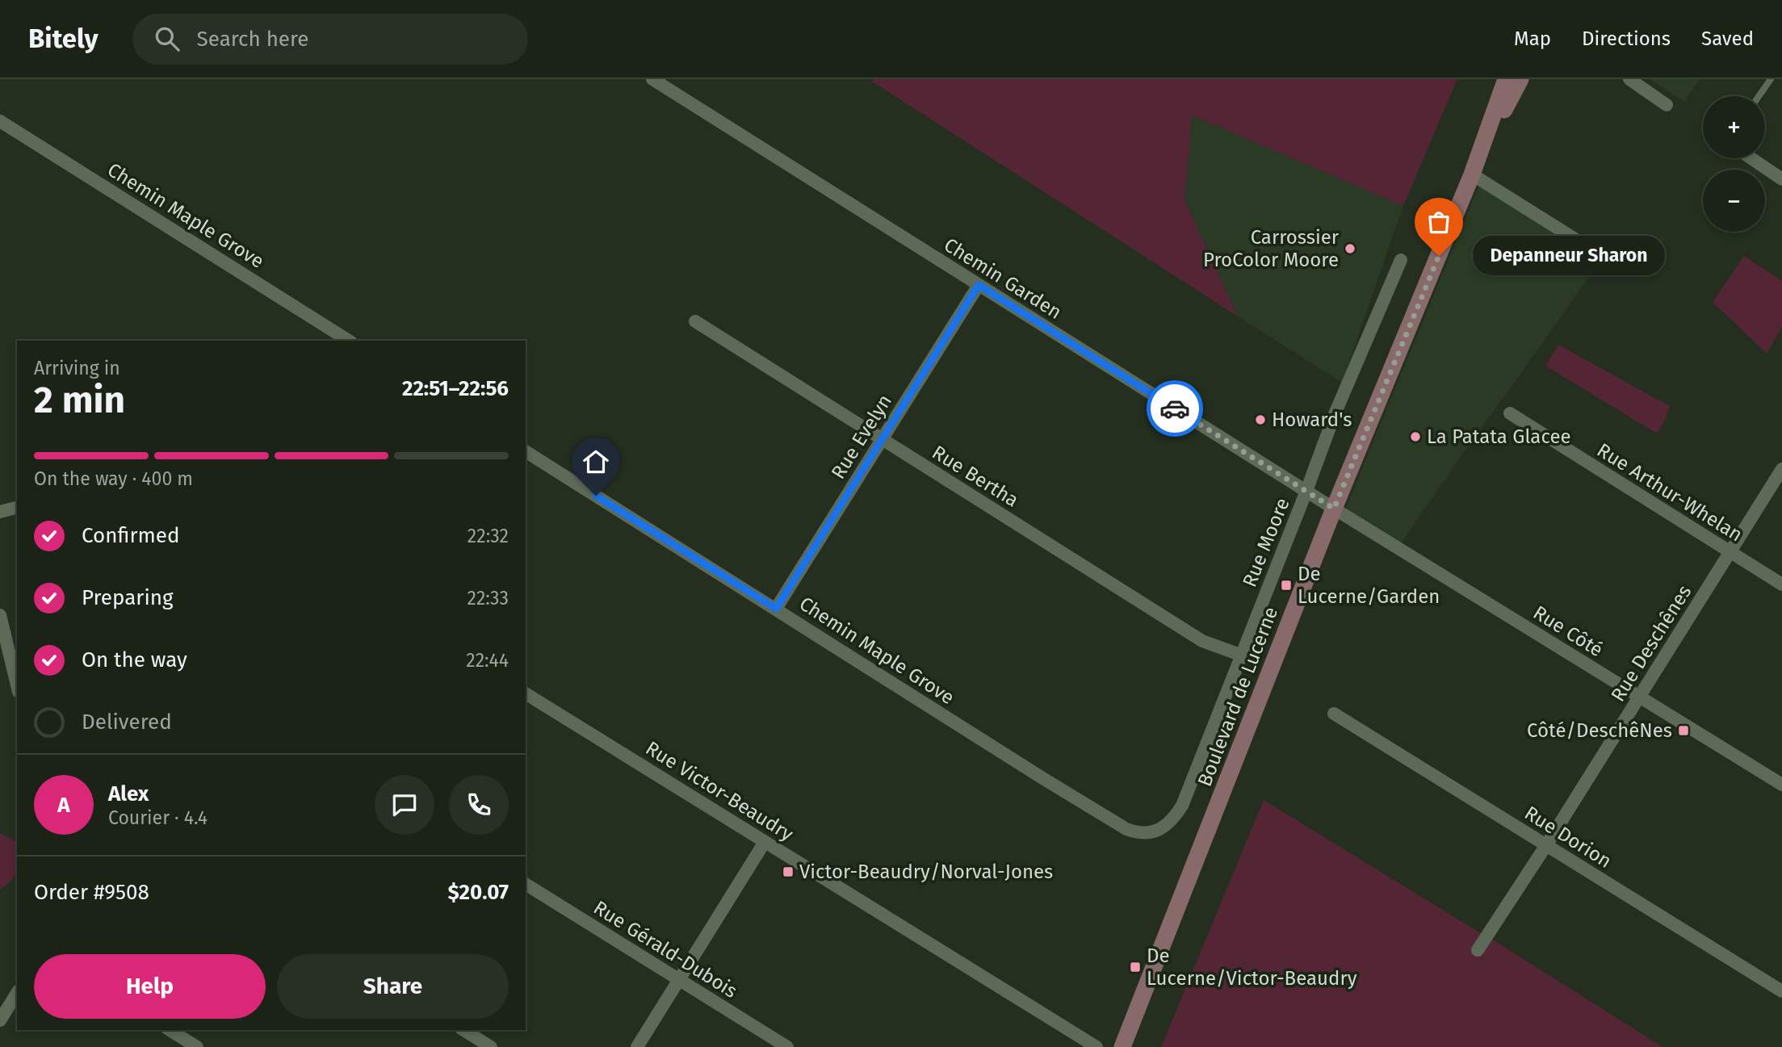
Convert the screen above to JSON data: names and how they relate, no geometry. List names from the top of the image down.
{
  "streets": {
    "main road": ["Boulevard de Lucerne"],
    "street": [
      "Chemin Maple Grove",
      "Chemin Garden",
      "Rue Evelyn",
      "Rue Bertha",
      "Rue Arthur-Whelan",
      "Rue Moore",
      "Rue Côté",
      "Rue Deschênes",
      "Rue Victor-Beaudry",
      "Rue Dorion",
      "Rue Gérald-Dubois"
    ]
  },
  "crossings": [
    ["Chemin Maple Grove", "Rue Evelyn"],
    ["Chemin Maple Grove", "Rue Moore"],
    ["Chemin Garden", "Rue Evelyn"],
    ["Chemin Garden", "Rue Moore"],
    ["Chemin Garden", "Rue Côté"],
    ["Chemin Garden", "Boulevard de Lucerne"],
    ["Rue Evelyn", "Rue Bertha"],
    ["Rue Bertha", "Rue Moore"],
    ["Rue Arthur-Whelan", "Rue Deschênes"],
    ["Rue Côté", "Rue Deschênes"],
    ["Rue Côté", "Boulevard de Lucerne"],
    ["Rue Deschênes", "Rue Dorion"]
  ],
  "places": {
    "other": [
      "Carrossier ProColor Moore",
      "Depanneur Sharon",
      "Howard's",
      "La Patata Glacee"
    ],
    "transit": [
      "De Lucerne/Garden",
      "Côté/DeschêNes",
      "Victor-Beaudry/Norval-Jones",
      "De Lucerne/Victor-Beaudry"
    ]
  },
  "page": {
    "header": "Bitely",
    "search": "Search here",
    "nav": ["Map", "Directions", "Saved"],
    "map_buttons": ["+", "−"],
    "bubble": "Depanneur Sharon",
    "heading": ["2 min", "Arriving in", "22:51–22:56"],
    "panel": [
      "Alex",
      "Courier · 4.4",
      "Order #9508",
      "$20.07"
    ],
    "bar": "On the way · 400 m",
    "list": [
      ["Confirmed", "22:32"],
      ["Preparing", "22:33"],
      ["On the way", "22:44"],
      "Delivered"
    ],
    "round": "A",
    "buttons": ["Help", "Share"]
  }
}
